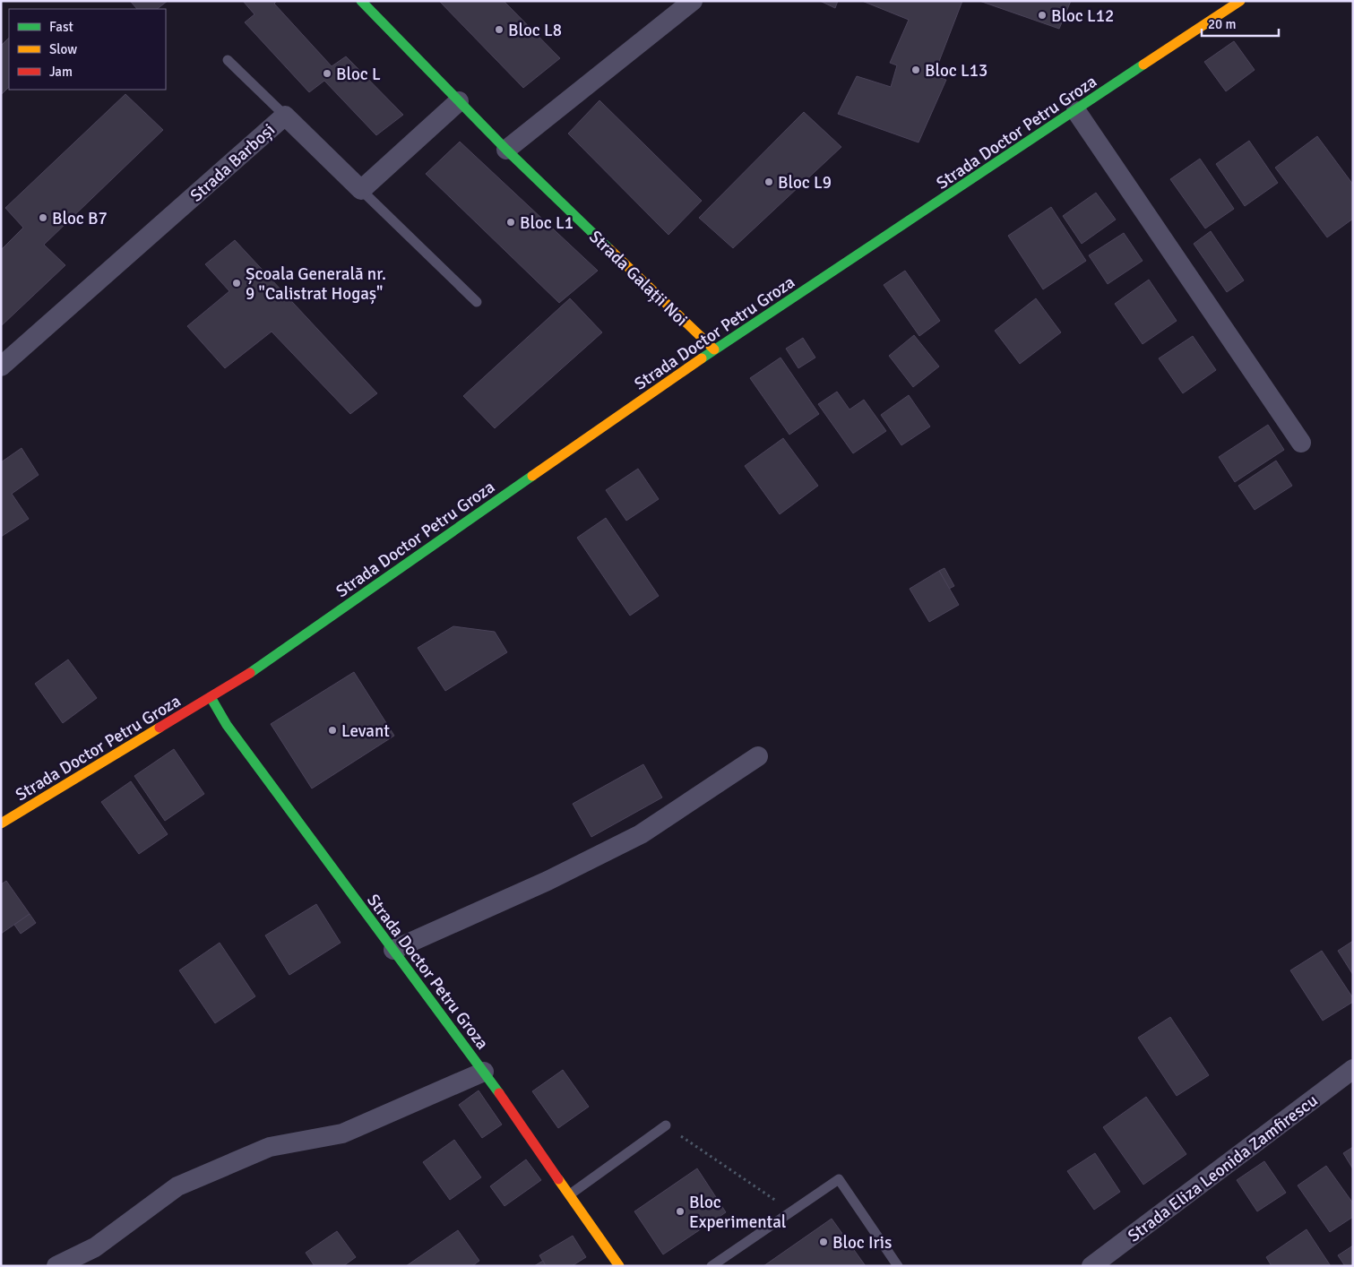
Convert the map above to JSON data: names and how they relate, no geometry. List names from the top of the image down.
{
  "streets": {
    "street": [
      "Strada Doctor Petru Groza",
      "Strada Barboși",
      "Strada Galații Noi",
      "Strada Eliza Leonida Zamfirescu"
    ]
  },
  "crossings": [
    ["Strada Doctor Petru Groza", "Strada Galații Noi"]
  ],
  "places": [
    "Bloc L12",
    "Bloc L8",
    "Bloc L13",
    "Bloc L",
    "Bloc L9",
    "Bloc B7",
    "Bloc L1",
    "Școala Generală nr. 9 \"Calistrat Hogaș\"",
    "Levant",
    "Bloc Experimental",
    "Bloc Iris"
  ],
  "legend": ["Fast", "Slow", "Jam"],
  "scale_bar": "20 m"
}
